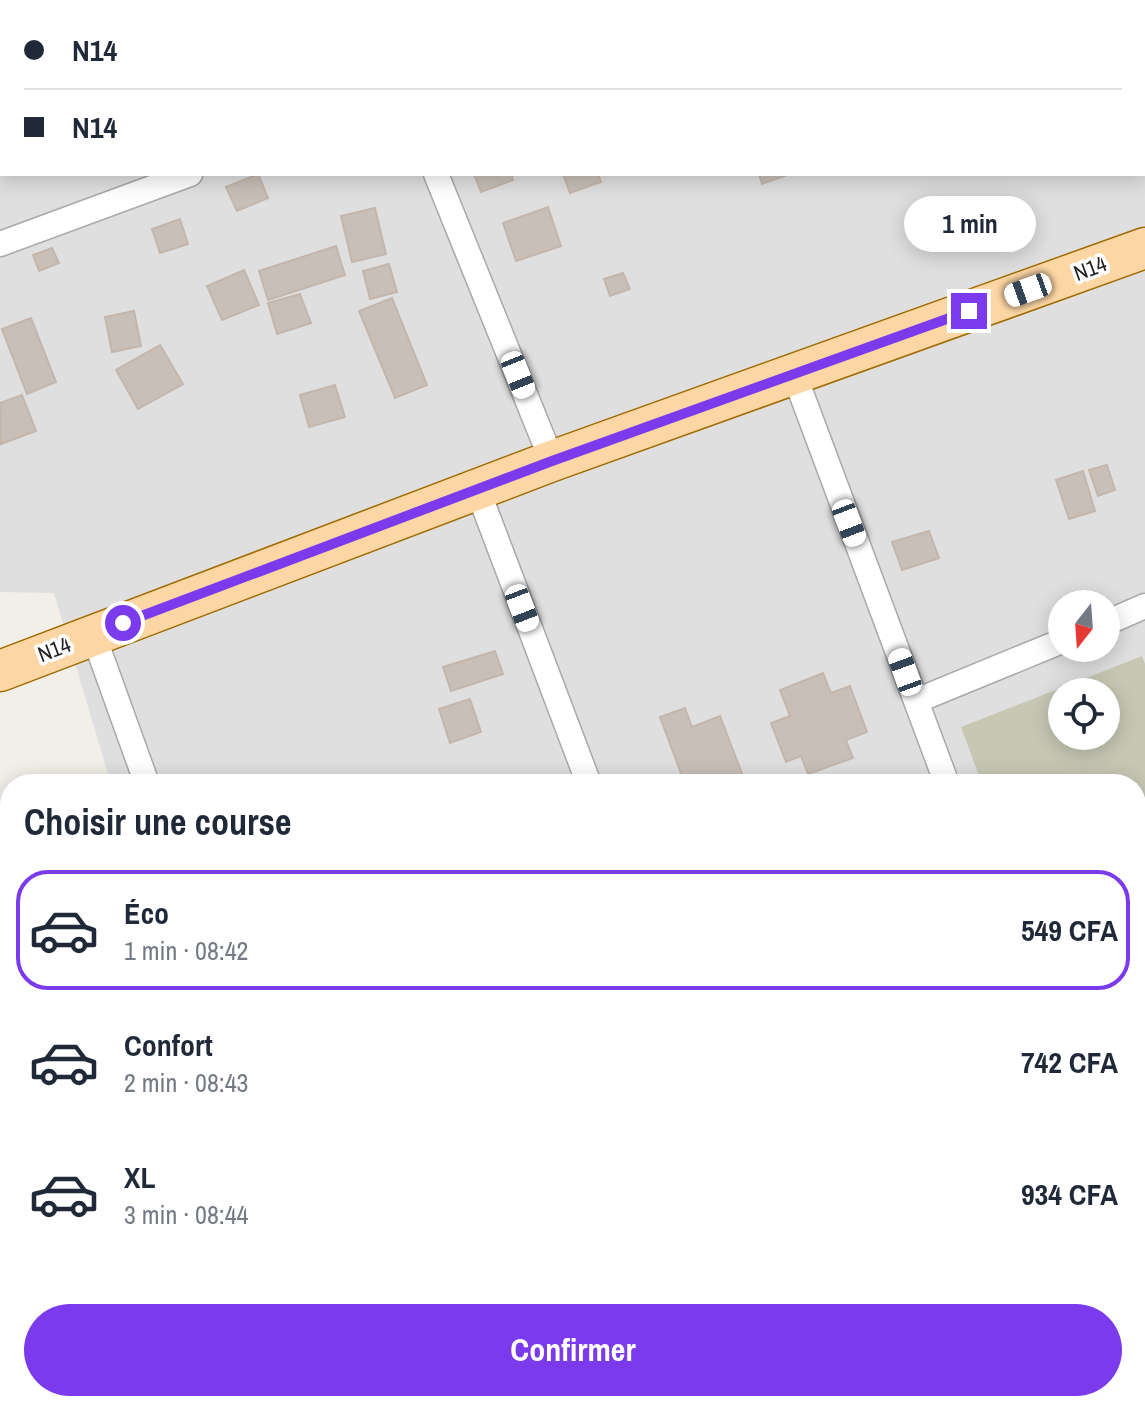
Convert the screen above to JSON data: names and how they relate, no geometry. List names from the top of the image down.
{
  "streets": {
    "main road": ["N14"]
  },
  "north": "bottom",
  "page": {
    "banner": ["N14", "N14"],
    "bubble": "1 min",
    "heading": "Choisir une course",
    "list": [
      {
        "name": "Éco",
        "note": "1 min · 08:42",
        "value": "549 CFA"
      },
      {
        "name": "Confort",
        "note": "2 min · 08:43",
        "value": "742 CFA"
      },
      {
        "name": "XL",
        "note": "3 min · 08:44",
        "value": "934 CFA"
      }
    ],
    "buttons": "Confirmer"
  }
}
